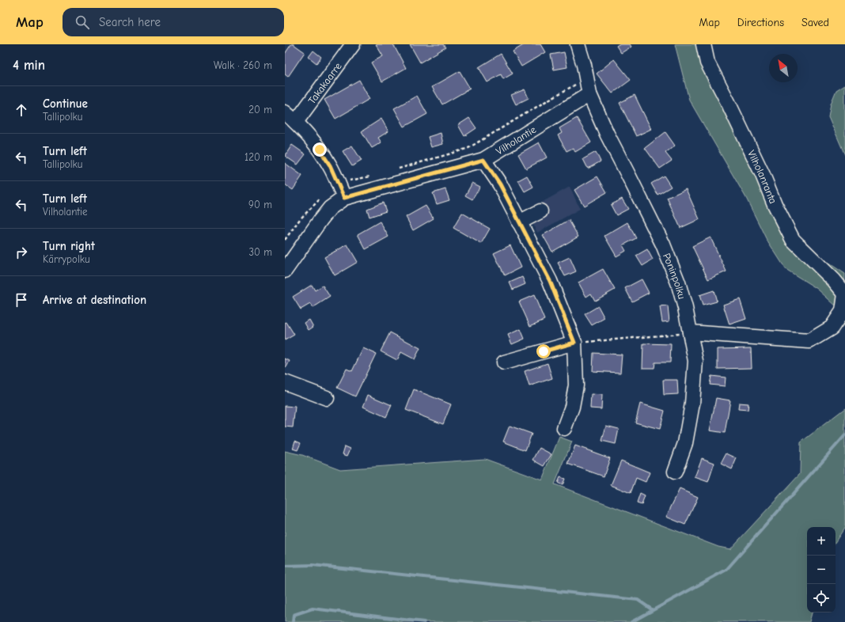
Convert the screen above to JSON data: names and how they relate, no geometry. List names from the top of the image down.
{
  "streets": {
    "street": [
      "Takakaarre",
      "Vilholantie",
      "Vilholanranta",
      "Poninpolku"
    ]
  },
  "crossings": [
    ["Vilholantie", "Poninpolku"],
    ["Vilholanranta", "Poninpolku"]
  ],
  "north": "top left",
  "page": {
    "header": "Map",
    "search": "Search here",
    "nav": ["Map", "Directions", "Saved"],
    "heading": ["4 min", "Walk · 260 m"],
    "list": [
      ["Continue", "Tallipolku", "20 m"],
      ["Turn left", "Tallipolku", "120 m"],
      ["Turn left", "Vilholantie", "90 m"],
      ["Turn right", "Kärrypolku", "30 m"],
      "Arrive at destination"
    ],
    "map_buttons": ["+", "−"]
  }
}
